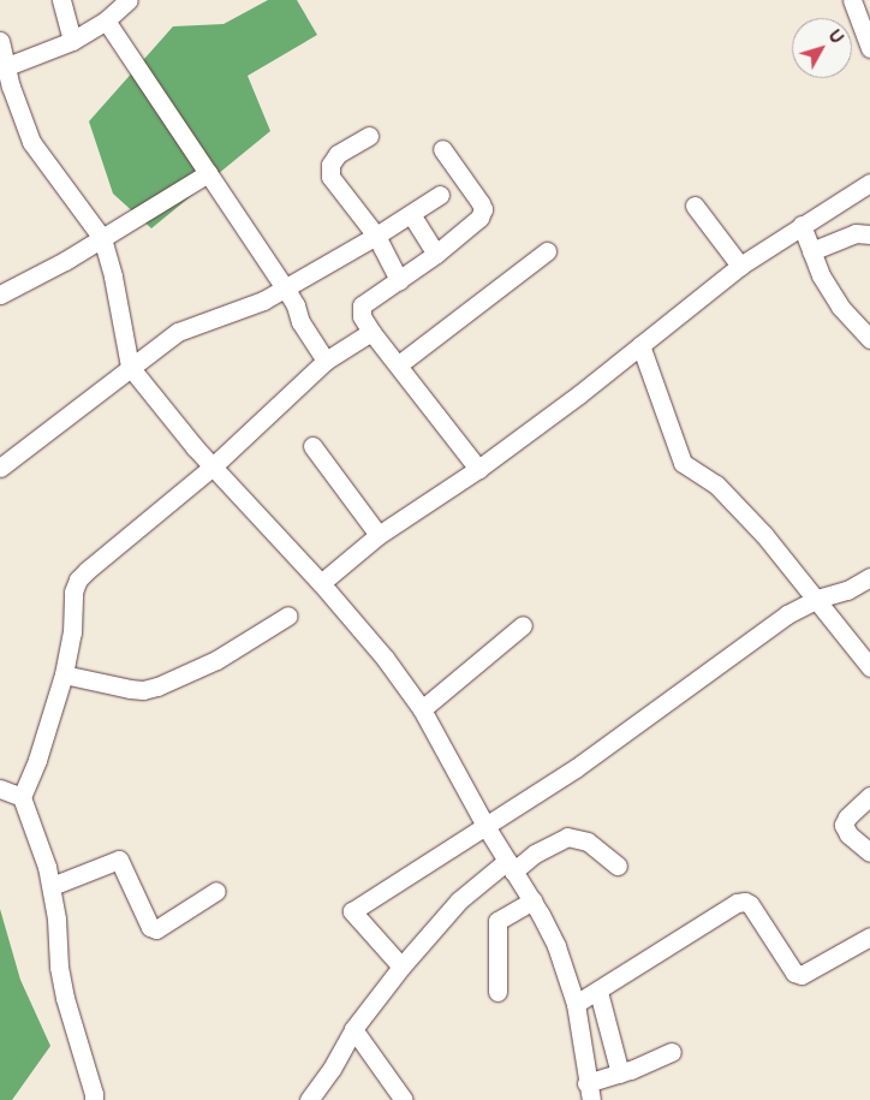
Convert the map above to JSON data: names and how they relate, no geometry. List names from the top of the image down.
{
  "north": "top right"
}
